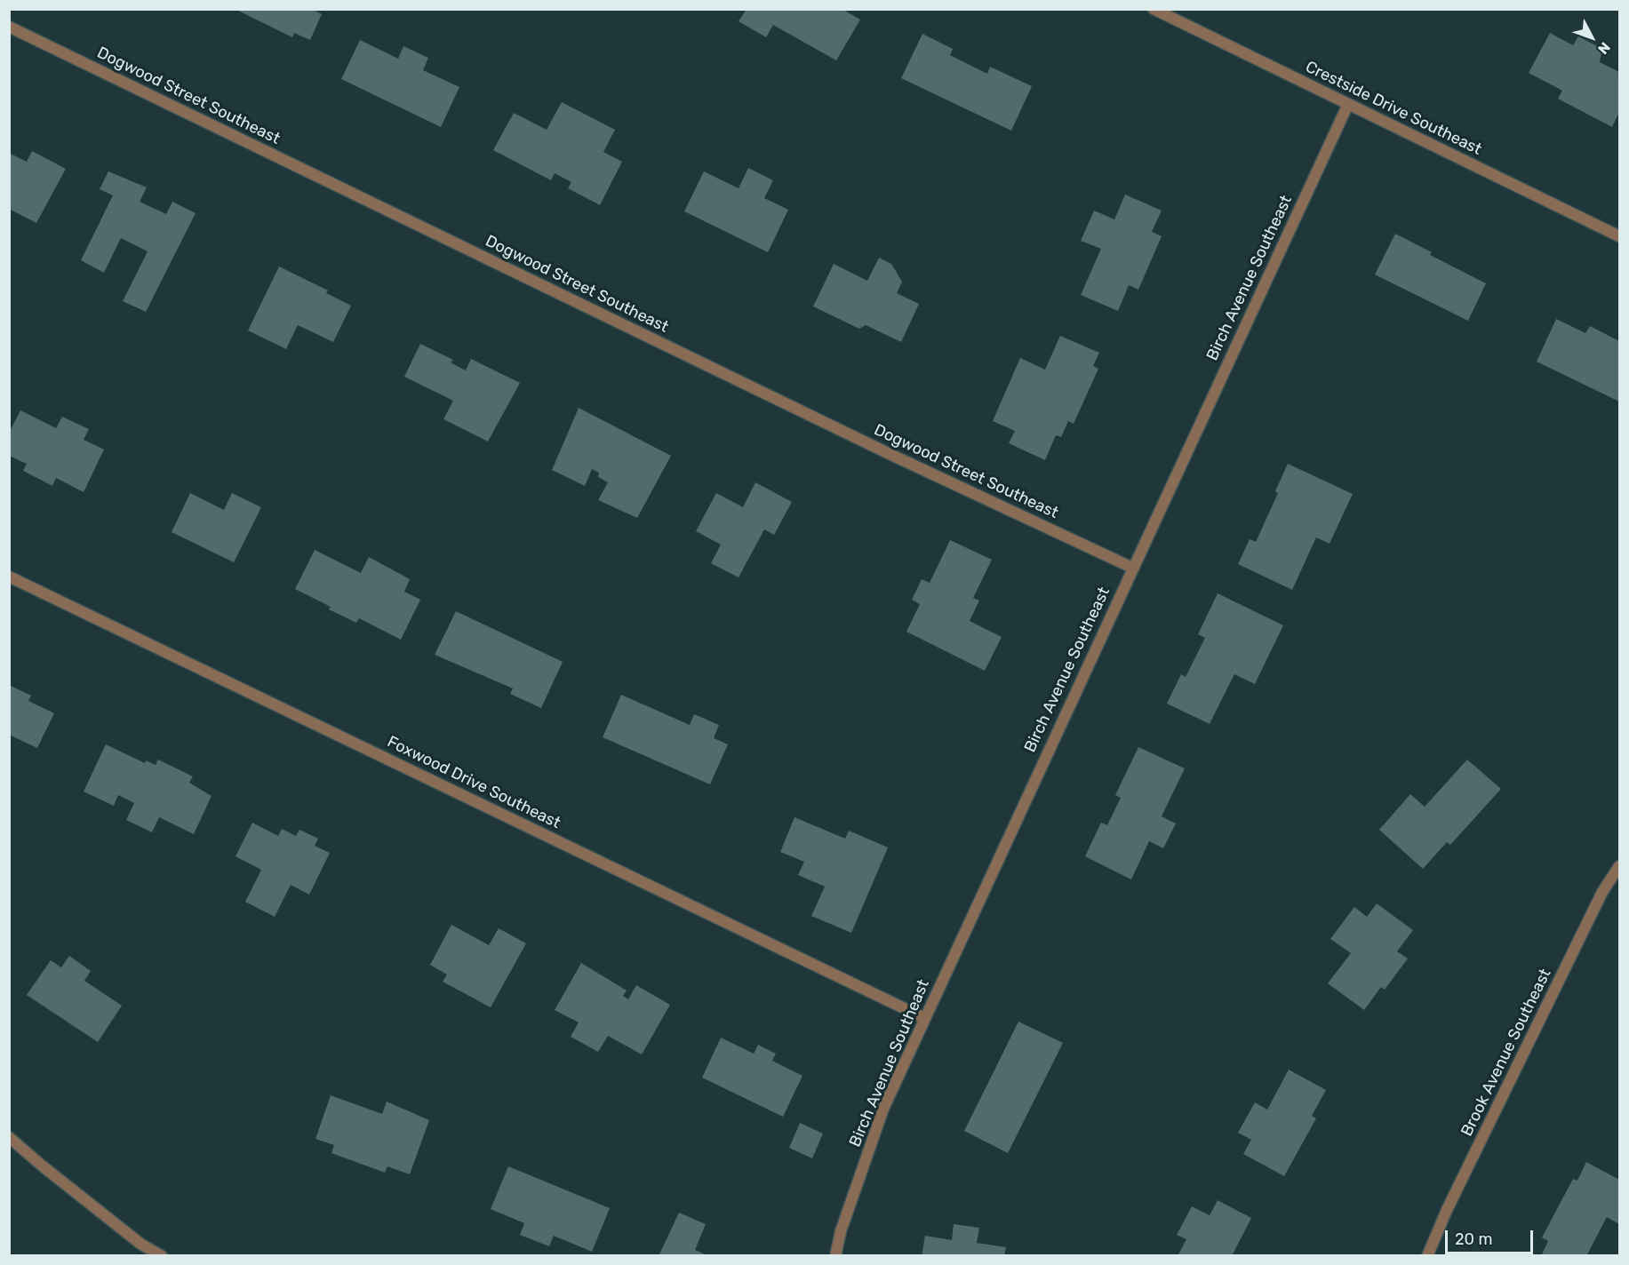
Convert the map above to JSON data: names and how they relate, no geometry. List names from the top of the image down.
{
  "streets": {
    "street": [
      "Dogwood Street Southeast",
      "Crestside Drive Southeast",
      "Birch Avenue Southeast",
      "Foxwood Drive Southeast",
      "Brook Avenue Southeast"
    ]
  },
  "crossings": [
    ["Dogwood Street Southeast", "Birch Avenue Southeast"],
    ["Crestside Drive Southeast", "Birch Avenue Southeast"],
    ["Birch Avenue Southeast", "Foxwood Drive Southeast"]
  ],
  "scale_bar": "20 m",
  "north": "bottom right"
}
